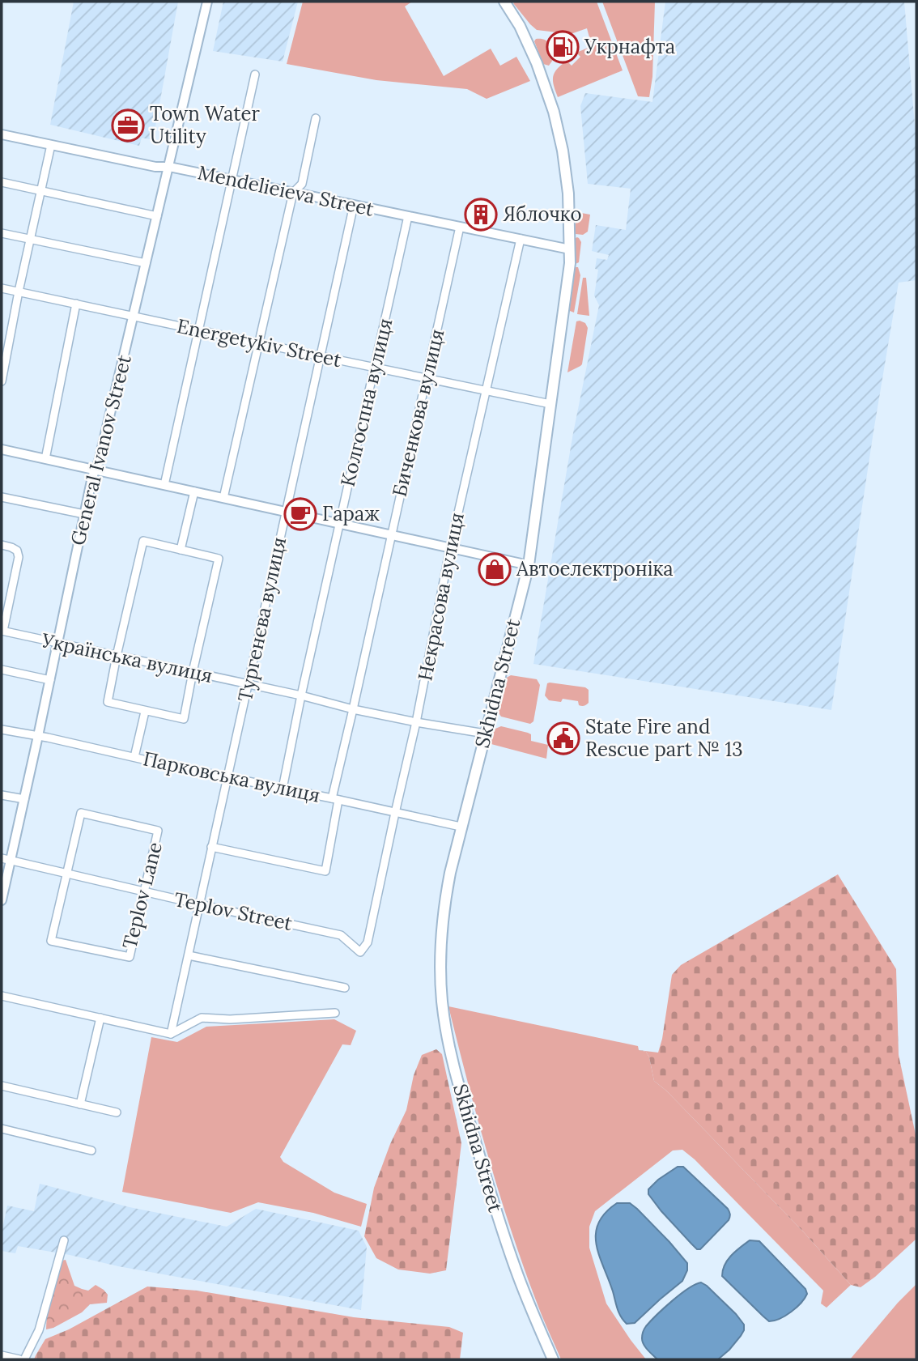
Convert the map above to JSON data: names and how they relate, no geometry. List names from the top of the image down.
{
  "streets": {
    "main road": ["Skhidna Street"],
    "street": [
      "Mendelieieva Street",
      "Energetykiv Street",
      "Колгоспна вулиця",
      "Биченкова вулиця",
      "General Ivanov Street",
      "Некрасова вулиця",
      "Тургенєва вулиця",
      "Українська вулиця",
      "Парковська вулиця",
      "Teplov Lane",
      "Teplov Street"
    ]
  },
  "crossings": [
    ["Mendelieieva Street", "Колгоспна вулиця"],
    ["Mendelieieva Street", "Биченкова вулиця"],
    ["Mendelieieva Street", "General Ivanov Street"],
    ["Mendelieieva Street", "Некрасова вулиця"],
    ["Mendelieieva Street", "Тургенєва вулиця"],
    ["Mendelieieva Street", "Skhidna Street"],
    ["Energetykiv Street", "Колгоспна вулиця"],
    ["Energetykiv Street", "Биченкова вулиця"],
    ["Energetykiv Street", "General Ivanov Street"],
    ["Energetykiv Street", "Некрасова вулиця"],
    ["Energetykiv Street", "Тургенєва вулиця"],
    ["Energetykiv Street", "Skhidna Street"],
    ["Колгоспна вулиця", "Українська вулиця"],
    ["Колгоспна вулиця", "Парковська вулиця"],
    ["Биченкова вулиця", "Тургенєва вулиця"],
    ["Биченкова вулиця", "Українська вулиця"],
    ["Биченкова вулиця", "Парковська вулиця"],
    ["General Ivanov Street", "Українська вулиця"],
    ["General Ivanov Street", "Парковська вулиця"],
    ["General Ivanov Street", "Teplov Street"],
    ["Некрасова вулиця", "Українська вулиця"],
    ["Некрасова вулиця", "Парковська вулиця"],
    ["Некрасова вулиця", "Teplov Street"],
    ["Тургенєва вулиця", "Українська вулиця"],
    ["Тургенєва вулиця", "Парковська вулиця"],
    ["Тургенєва вулиця", "Teplov Street"],
    ["Українська вулиця", "Skhidna Street"],
    ["Skhidna Street", "Парковська вулиця"],
    ["Teplov Lane", "Teplov Street"]
  ],
  "places": {
    "fuel station": ["Укрнафта"],
    "office": ["Town Water Utility"],
    "building": ["Яблочко"],
    "cafe": ["Гараж"],
    "shop": ["Автоелектроніка"],
    "public building": ["State Fire and Rescue part № 13"]
  }
}
